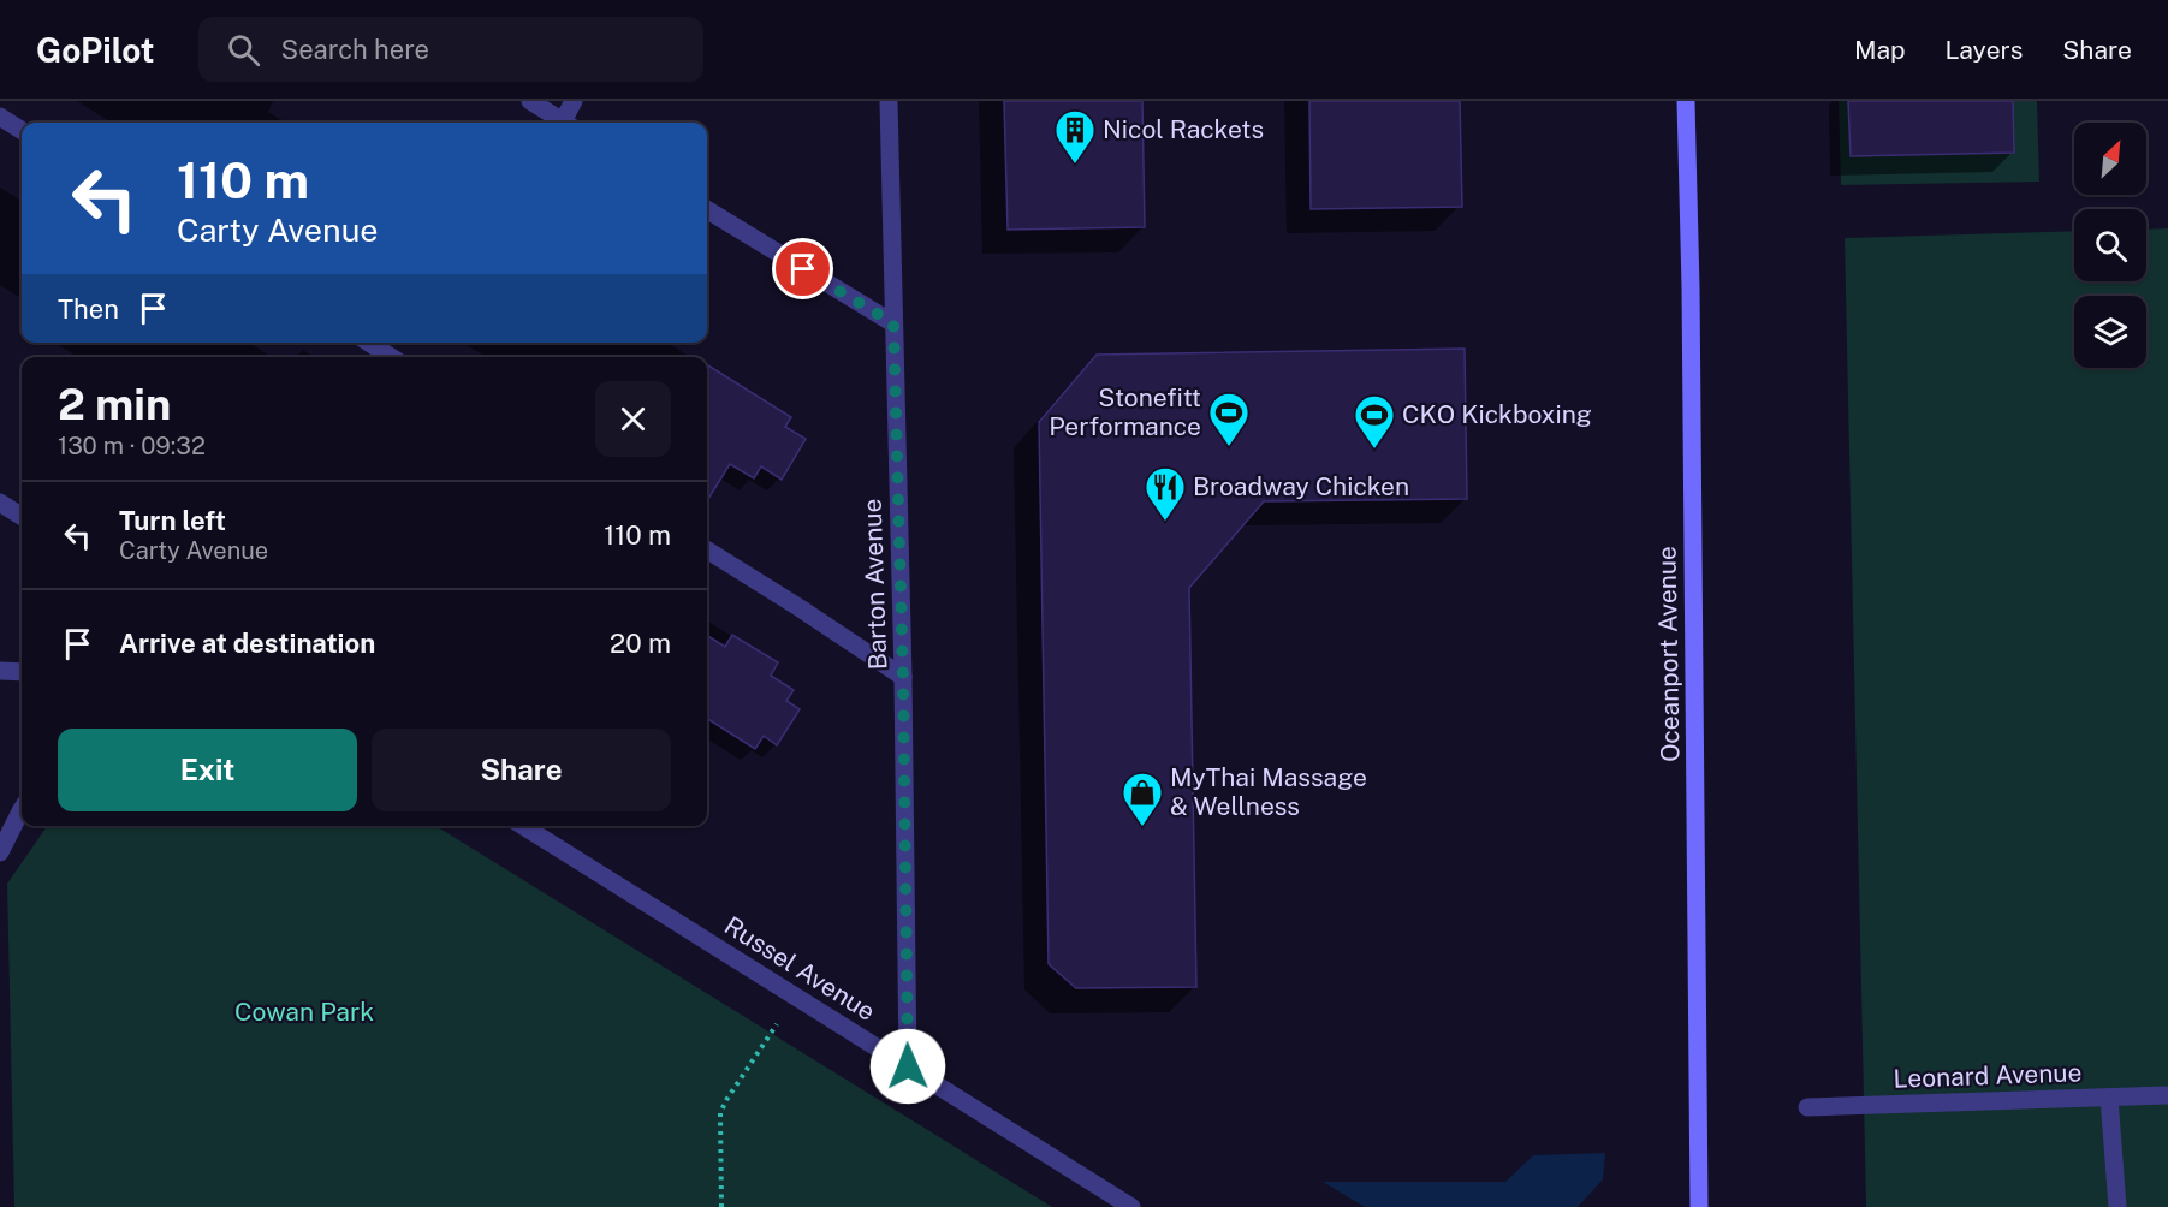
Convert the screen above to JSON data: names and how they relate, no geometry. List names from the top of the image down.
{
  "streets": {
    "main road": ["Oceanport Avenue"],
    "street": ["Barton Avenue", "Russel Avenue", "Leonard Avenue"]
  },
  "crossings": [
    ["Barton Avenue", "Russel Avenue"]
  ],
  "parks": ["Cowan Park"],
  "places": {
    "building": ["Nicol Rackets"],
    "sports": ["Stonefitt Performance", "CKO Kickboxing"],
    "restaurant": ["Broadway Chicken"],
    "shop": ["MyThai Massage & Wellness"]
  },
  "north": "top right",
  "page": {
    "header": "GoPilot",
    "search": "Search here",
    "nav": ["Map", "Layers", "Share"],
    "turn": ["110 m", "Carty Avenue"],
    "then": "Then",
    "heading": ["2 min", "130 m · 09:32"],
    "list": [
      {
        "name": "Turn left",
        "note": "Carty Avenue",
        "value": "110 m"
      },
      {
        "name": "Arrive at destination",
        "value": "20 m"
      }
    ],
    "buttons": ["Exit", "Share"]
  }
}
